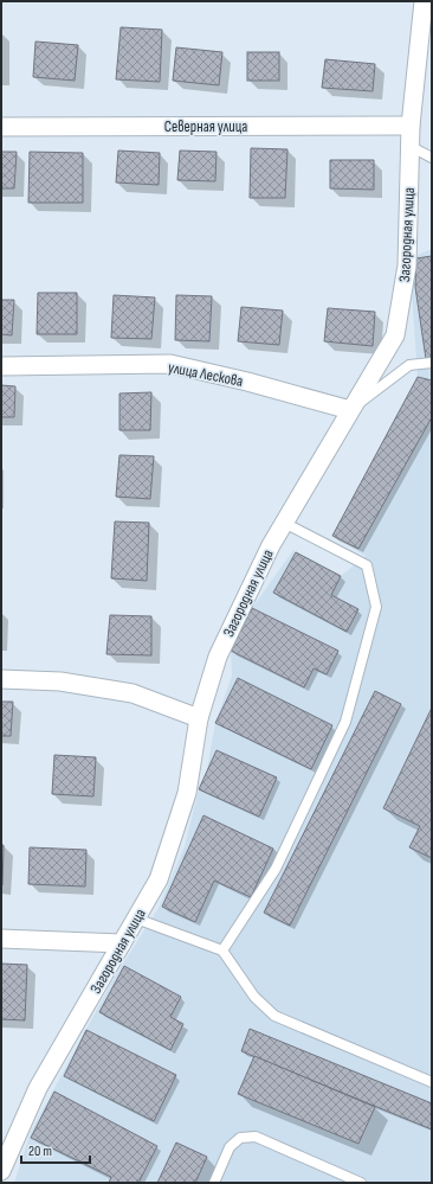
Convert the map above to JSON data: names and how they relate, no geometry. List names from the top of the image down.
{
  "streets": {
    "street": ["Северная улица", "Загородная улица", "улица Лескова"]
  },
  "crossings": [
    ["Северная улица", "Загородная улица"],
    ["Загородная улица", "улица Лескова"]
  ],
  "scale_bar": "20 m"
}
